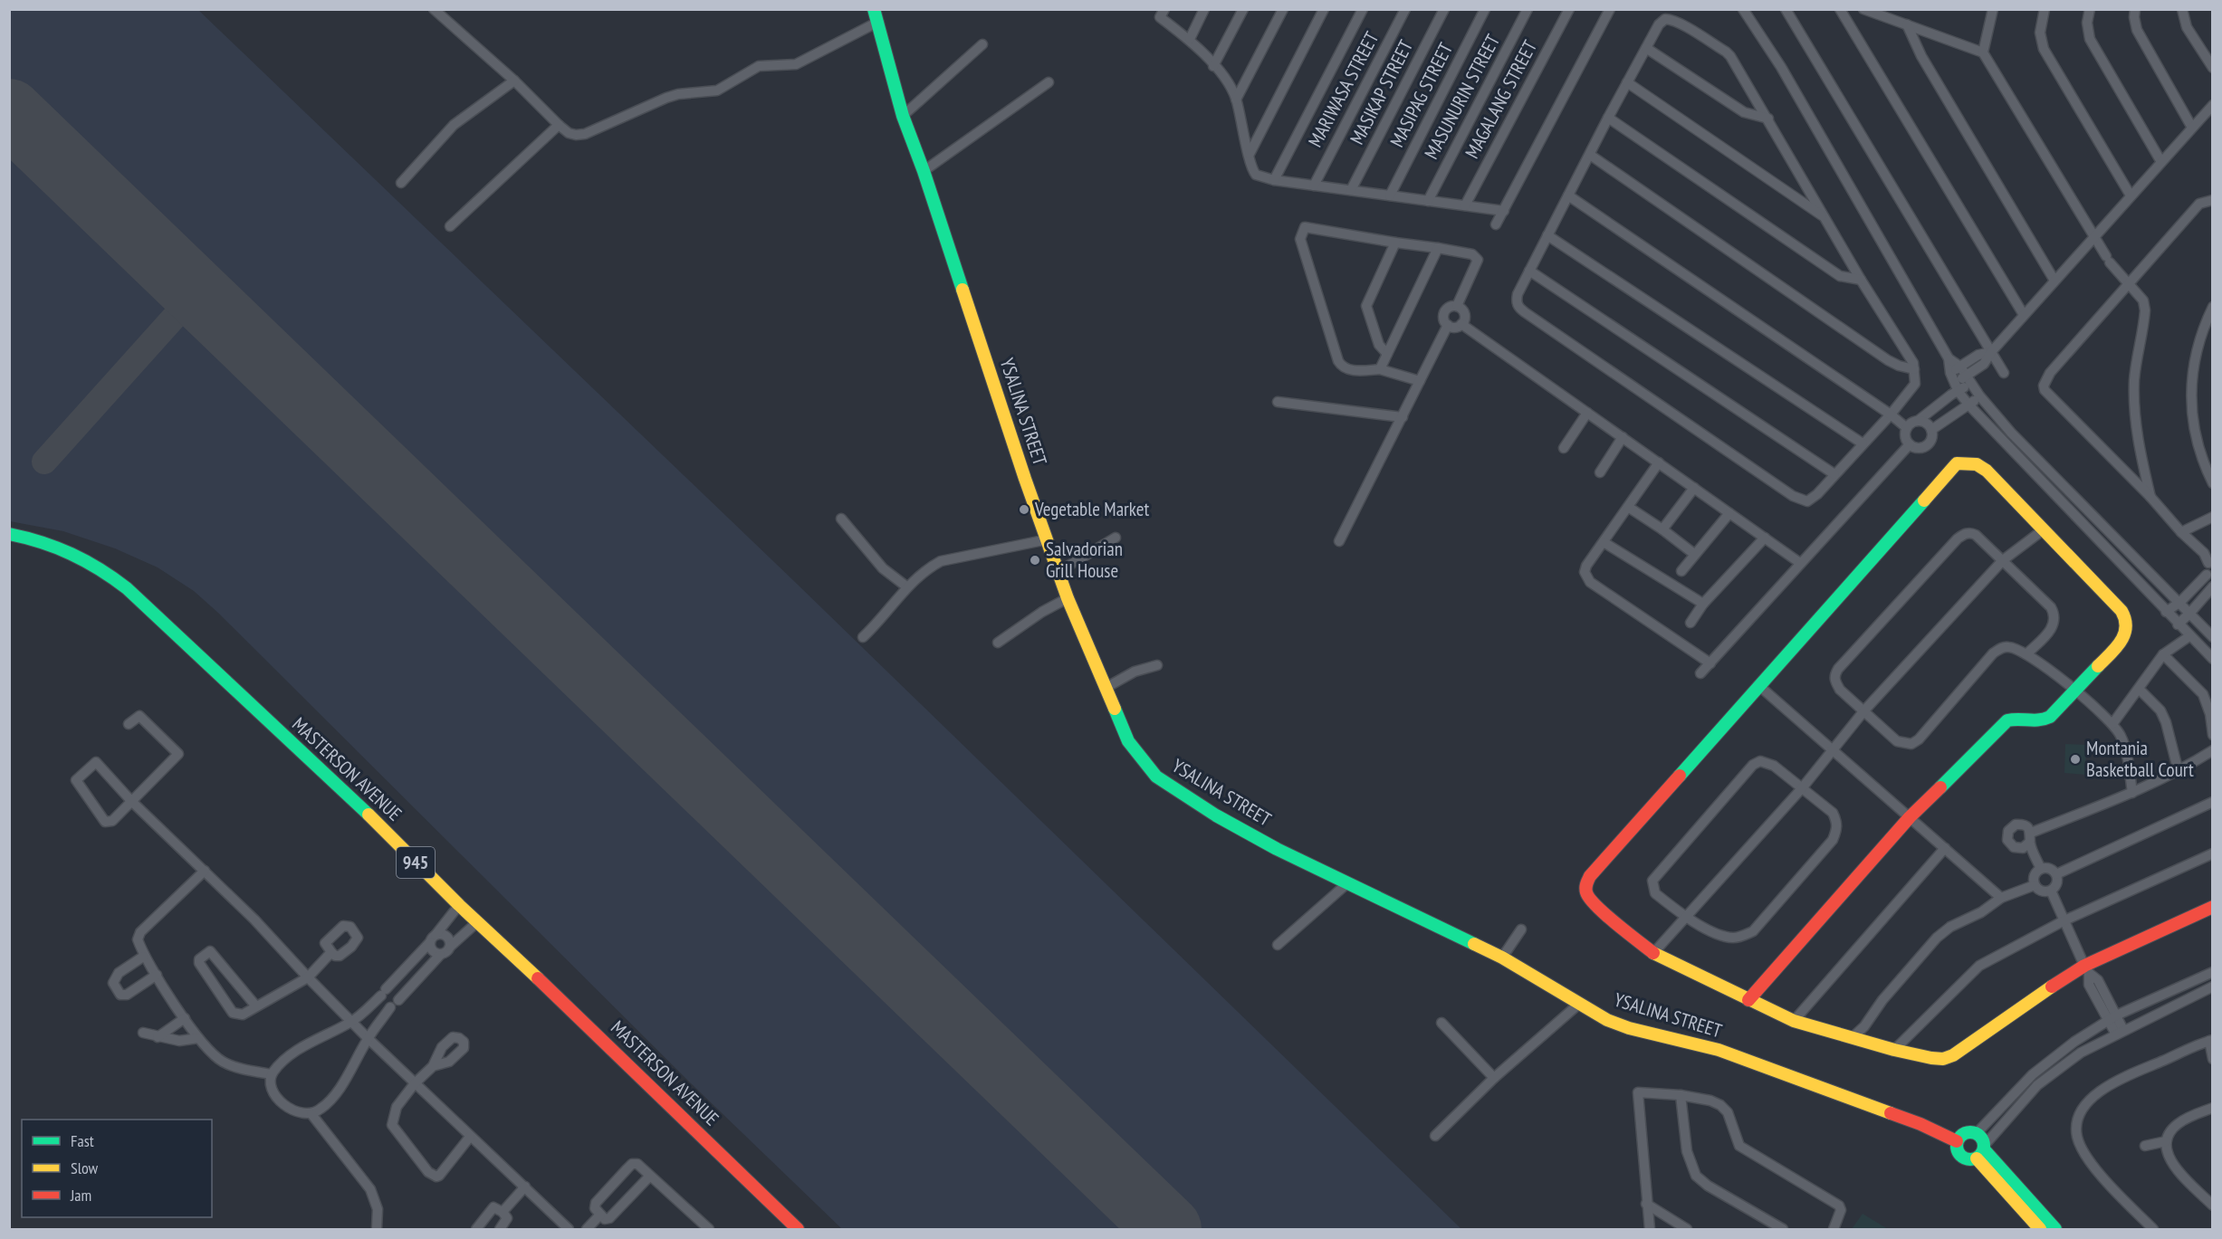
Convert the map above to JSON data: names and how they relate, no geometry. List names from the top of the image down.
{
  "streets": {
    "street": [
      "MARIWASA STREET",
      "MASIKAP STREET",
      "MASIPAG STREET",
      "MASUNURIN STREET",
      "MAGALANG STREET",
      "YSALINA STREET",
      "MASTERSON AVENUE",
      "945"
    ]
  },
  "places": ["Vegetable Market", "Salvadorian Grill House", "Montania Basketball Court"],
  "legend": ["Fast", "Slow", "Jam"]
}
